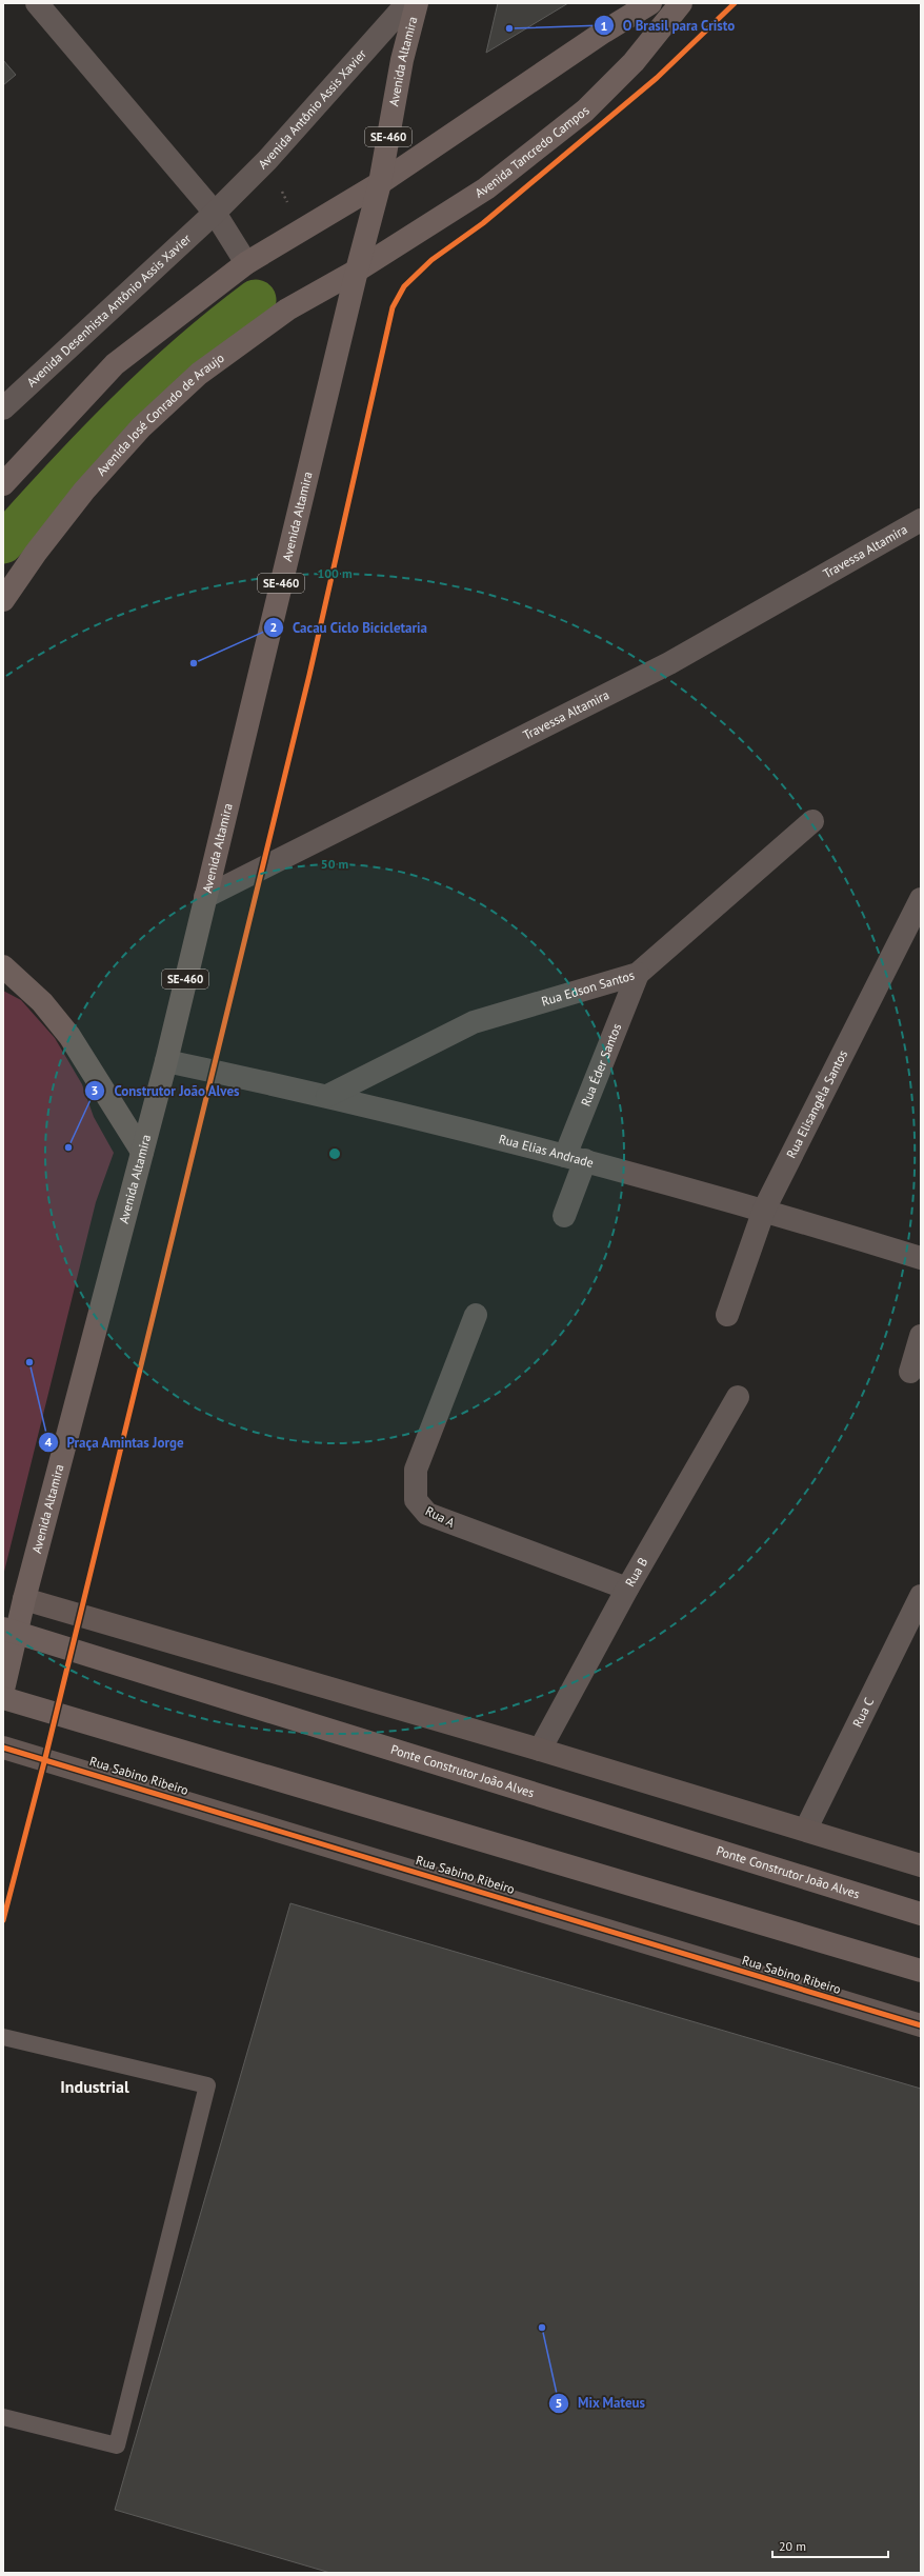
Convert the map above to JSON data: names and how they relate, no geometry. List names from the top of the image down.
{
  "streets": {
    "main road": [
      "Avenida Altamira",
      "SE-460",
      "Avenida Tancredo Campos",
      "Avenida José Conrado de Araujo",
      "Ponte Construtor João Alves"
    ],
    "street": [
      "Avenida Antônio Assis Xavier",
      "Avenida Desenhista Antônio Assis Xavier",
      "Travessa Altamira",
      "Rua Edson Santos",
      "Rua Éder Santos",
      "Rua Elisangêla Santos",
      "Rua Elias Andrade",
      "Rua A",
      "Rua B",
      "Rua C",
      "Rua Sabino Ribeiro"
    ]
  },
  "crossings": [
    ["Avenida Altamira", "Avenida Tancredo Campos"],
    ["Avenida Altamira", "Avenida José Conrado de Araujo"],
    ["Avenida Altamira", "Travessa Altamira"],
    ["Avenida Altamira", "Rua Elias Andrade"],
    ["Avenida Antônio Assis Xavier", "Avenida Desenhista Antônio Assis Xavier"],
    ["Avenida Tancredo Campos", "Avenida José Conrado de Araujo"],
    ["Rua Edson Santos", "Rua Éder Santos"],
    ["Rua Edson Santos", "Rua Elias Andrade"],
    ["Rua Éder Santos", "Rua Elias Andrade"],
    ["Rua Elisangêla Santos", "Rua Elias Andrade"],
    ["Rua A", "Rua B"]
  ],
  "districts": ["Industrial"],
  "places": [
    "O Brasil para Cristo",
    "Cacau Ciclo Bicicletaria",
    "Construtor João Alves",
    "Praça Amintas Jorge",
    "Mix Mateus"
  ],
  "scale_bar": "20 m",
  "rings": ["100 m", "50 m"]
}
